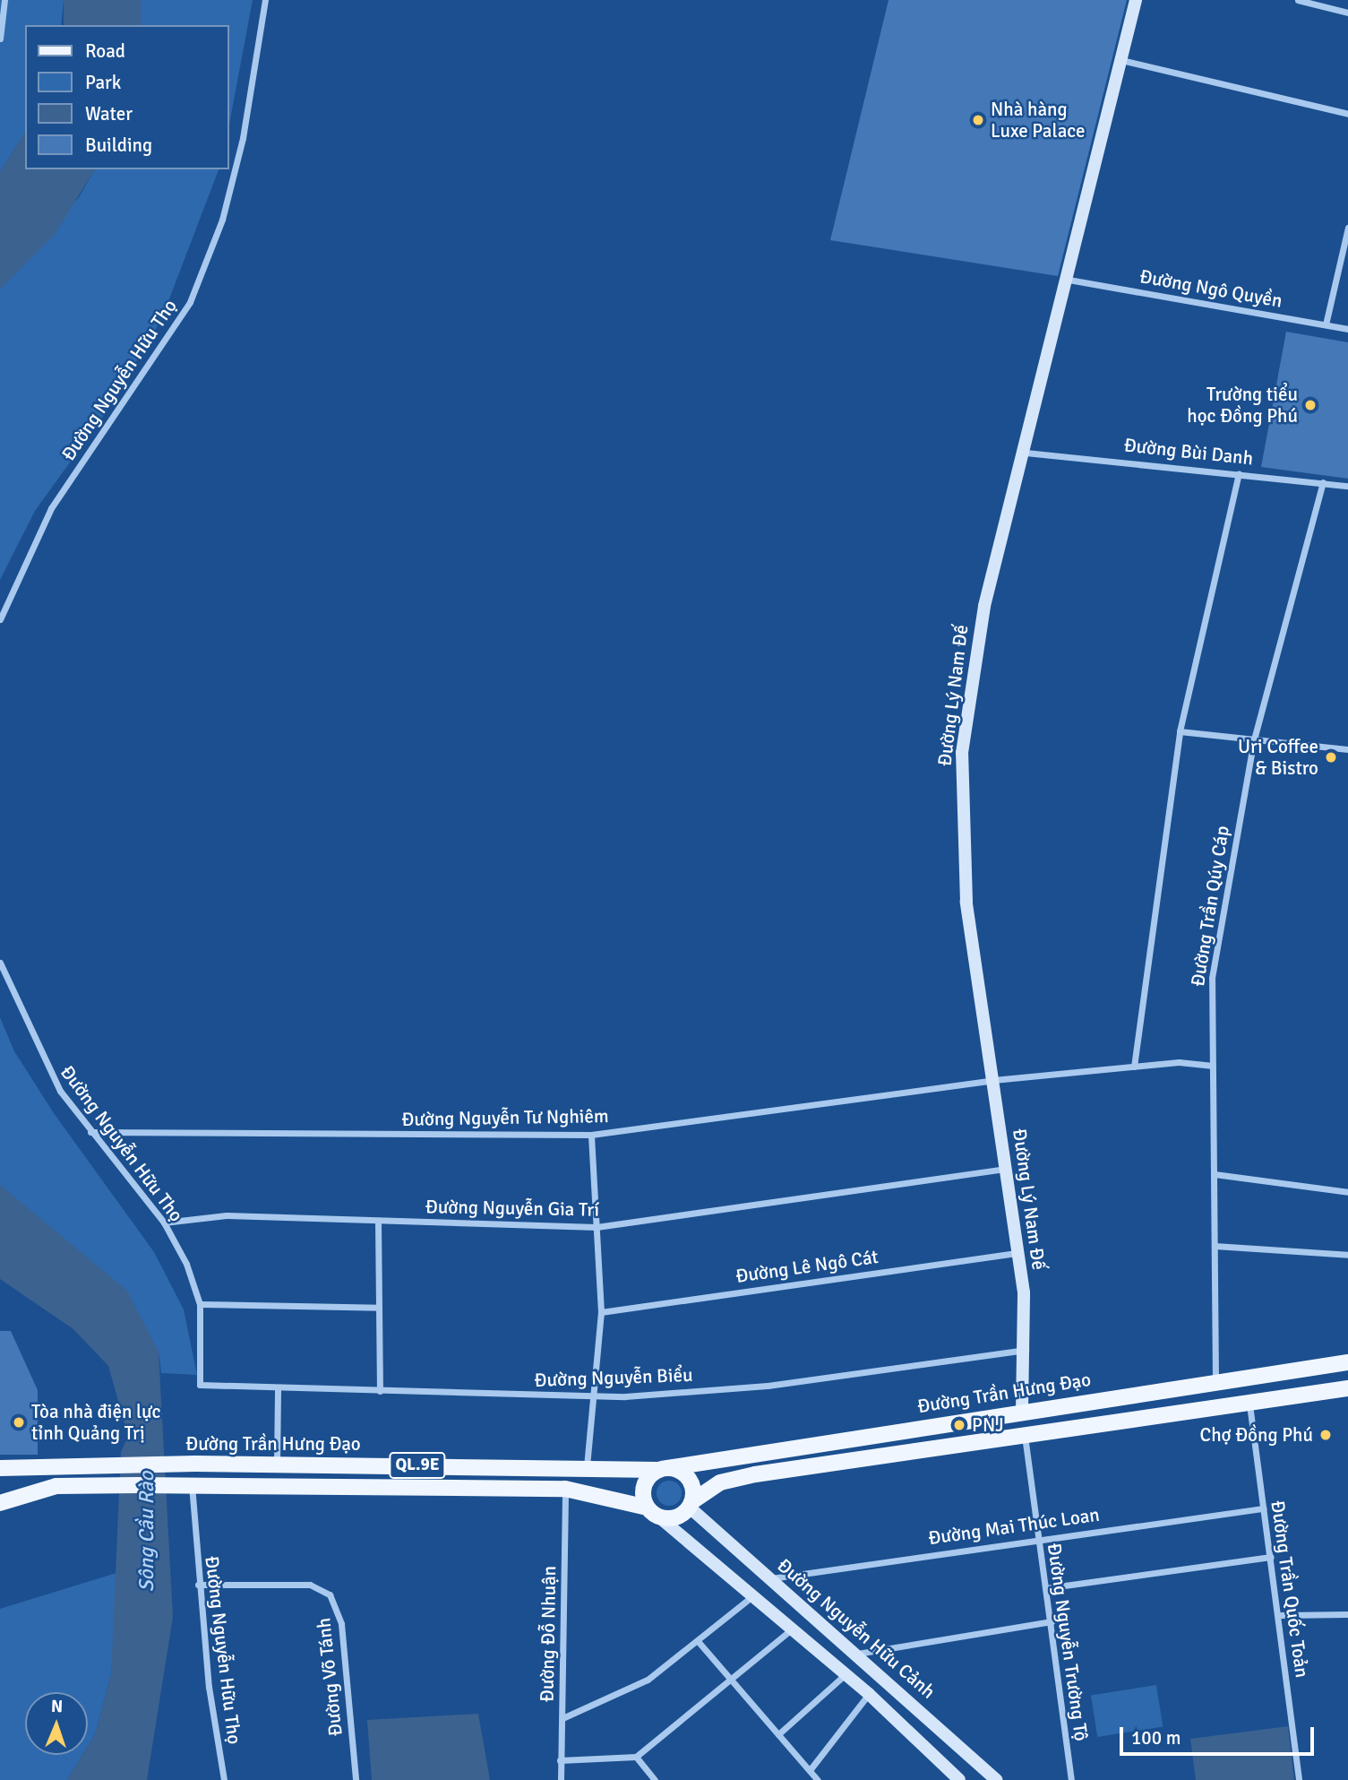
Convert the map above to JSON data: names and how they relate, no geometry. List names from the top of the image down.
{
  "streets": {
    "main road": ["Đường Trần Hưng Đạo", "QL.9E"],
    "street": [
      "Đường Ngô Quyền",
      "Đường Nguyễn Hữu Thọ",
      "Đường Bùi Danh",
      "Đường Lý Nam Đế",
      "Đường Trần Qúy Cáp",
      "Đường Nguyễn Tư Nghiêm",
      "Đường Nguyễn Gia Trí",
      "Đường Lê Ngô Cát",
      "Đường Nguyễn Biểu",
      "Đường Mai Thúc Loan",
      "Đường Trần Quốc Toản",
      "Đường Nguyễn Hữu Cảnh",
      "Đường Đỗ Nhuận",
      "Đường Nguyễn Trường Tộ",
      "Đường Võ Tánh"
    ]
  },
  "crossings": [
    ["Đường Ngô Quyền", "Đường Lý Nam Đế"],
    ["Đường Nguyễn Hữu Thọ", "Đường Nguyễn Tư Nghiêm"],
    ["Đường Nguyễn Hữu Thọ", "Đường Nguyễn Gia Trí"],
    ["Đường Nguyễn Hữu Thọ", "Đường Nguyễn Biểu"],
    ["Đường Nguyễn Hữu Thọ", "QL.9E"],
    ["Đường Nguyễn Hữu Thọ", "Đường Võ Tánh"],
    ["Đường Bùi Danh", "Đường Lý Nam Đế"],
    ["Đường Bùi Danh", "Đường Trần Qúy Cáp"],
    ["Đường Lý Nam Đế", "Đường Nguyễn Tư Nghiêm"],
    ["Đường Lý Nam Đế", "Đường Nguyễn Gia Trí"],
    ["Đường Lý Nam Đế", "Đường Lê Ngô Cát"],
    ["Đường Lý Nam Đế", "Đường Nguyễn Biểu"],
    ["Đường Lý Nam Đế", "Đường Trần Hưng Đạo"],
    ["Đường Trần Qúy Cáp", "Đường Nguyễn Tư Nghiêm"],
    ["Đường Trần Qúy Cáp", "Đường Trần Hưng Đạo"],
    ["Đường Trần Hưng Đạo", "QL.9E"],
    ["Đường Trần Hưng Đạo", "Đường Nguyễn Hữu Cảnh"],
    ["QL.9E", "Đường Nguyễn Hữu Cảnh"],
    ["QL.9E", "Đường Đỗ Nhuận"],
    ["Đường Mai Thúc Loan", "Đường Trần Quốc Toản"],
    ["Đường Mai Thúc Loan", "Đường Nguyễn Hữu Cảnh"],
    ["Đường Mai Thúc Loan", "Đường Nguyễn Trường Tộ"]
  ],
  "water": ["Sông Cầu Rào"],
  "places": [
    "Nhà hàng Luxe Palace",
    "Trường tiểu học Đồng Phú",
    "Uri Coffee & Bistro",
    "Tòa nhà điện lực tỉnh Quảng Trị",
    "PNJ",
    "Chợ Đồng Phú"
  ],
  "legend": [
    "Road",
    "Park",
    "Water",
    "Building"
  ],
  "scale_bar": "100 m",
  "north": "top"
}
